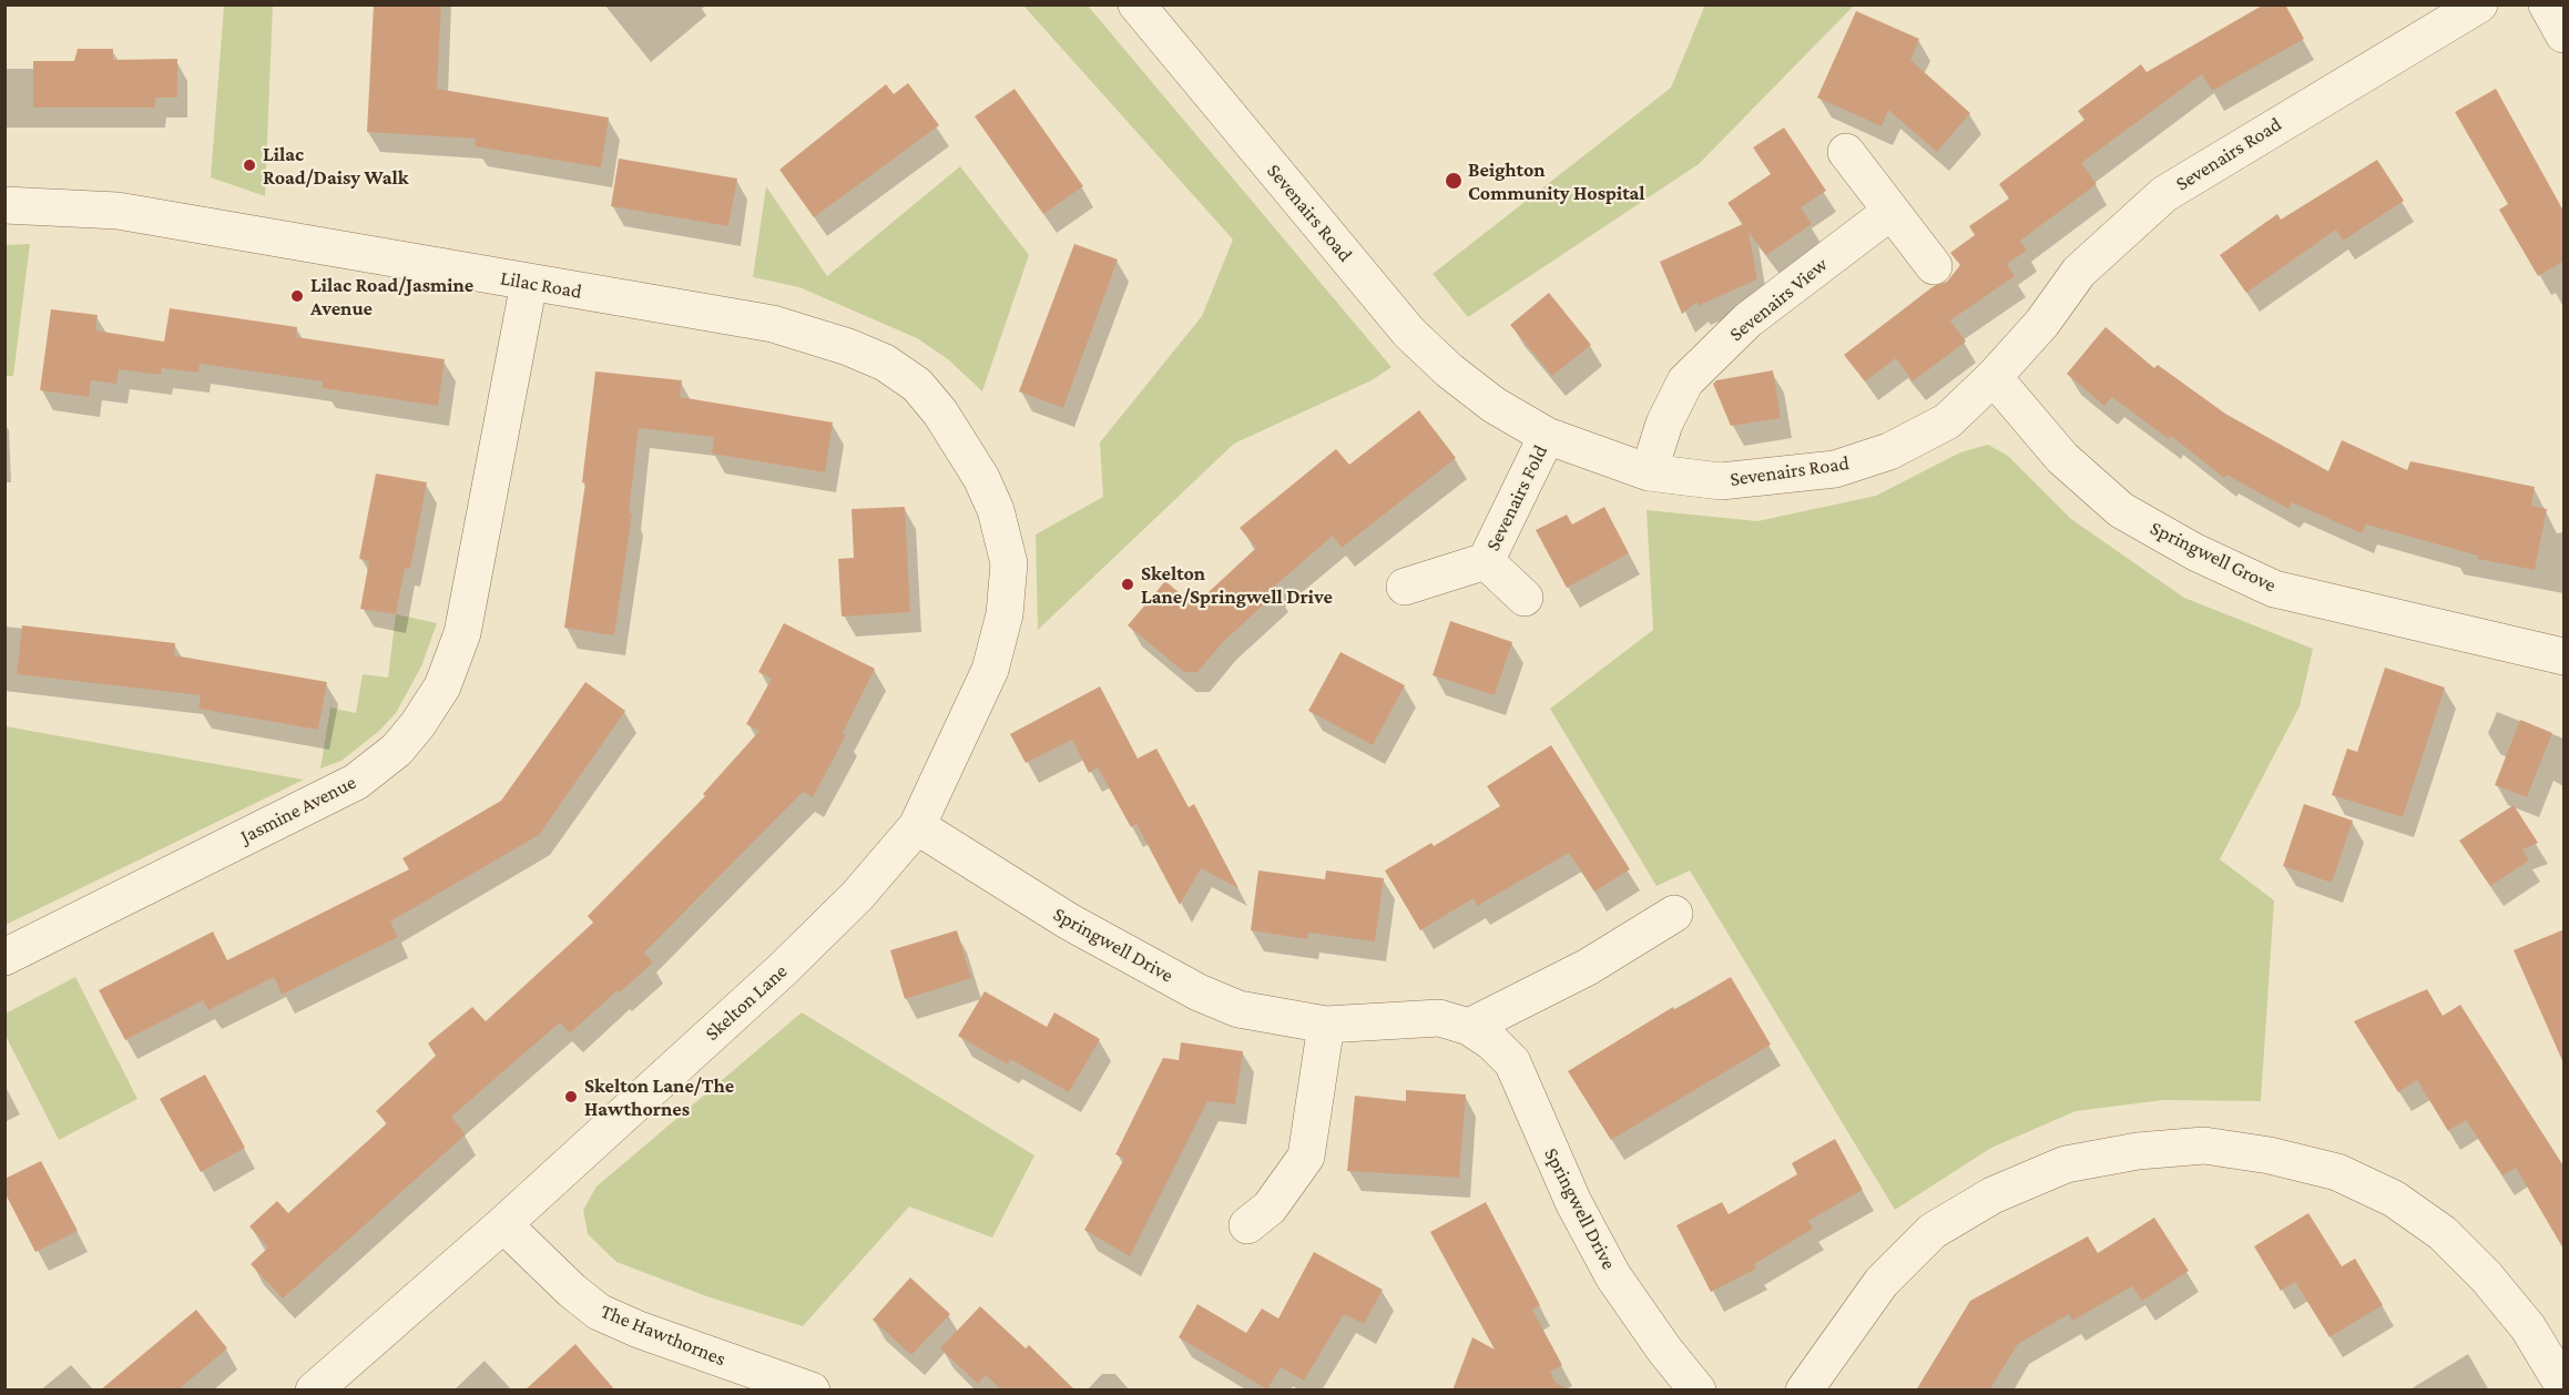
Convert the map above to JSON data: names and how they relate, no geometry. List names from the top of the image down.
{
  "streets": {
    "street": [
      "Sevenairs Road",
      "Lilac Road",
      "Sevenairs View",
      "Sevenairs Fold",
      "Springwell Grove",
      "Jasmine Avenue",
      "Springwell Drive",
      "Skelton Lane",
      "The Hawthornes"
    ]
  },
  "crossings": [
    ["Sevenairs Road", "Sevenairs View"],
    ["Sevenairs Road", "Sevenairs Fold"],
    ["Sevenairs Road", "Springwell Grove"],
    ["Lilac Road", "Jasmine Avenue"],
    ["Lilac Road", "Skelton Lane"],
    ["Springwell Drive", "Skelton Lane"],
    ["Skelton Lane", "The Hawthornes"]
  ],
  "places": [
    "Lilac Road/Daisy Walk",
    "Beighton Community Hospital",
    "Lilac Road/Jasmine Avenue",
    "Skelton Lane/Springwell Drive",
    "Skelton Lane/The Hawthornes"
  ]
}
